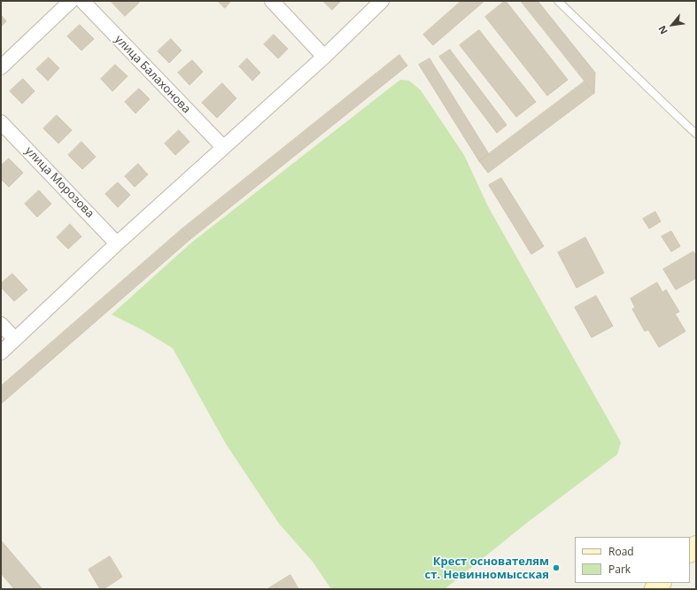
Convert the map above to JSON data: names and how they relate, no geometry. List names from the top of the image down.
{
  "streets": {
    "street": ["улица Балахонова", "улица Морозова"]
  },
  "places": ["Крест основателям ст. Невинномысская"],
  "legend": ["Road", "Park"],
  "north": "bottom left"
}
